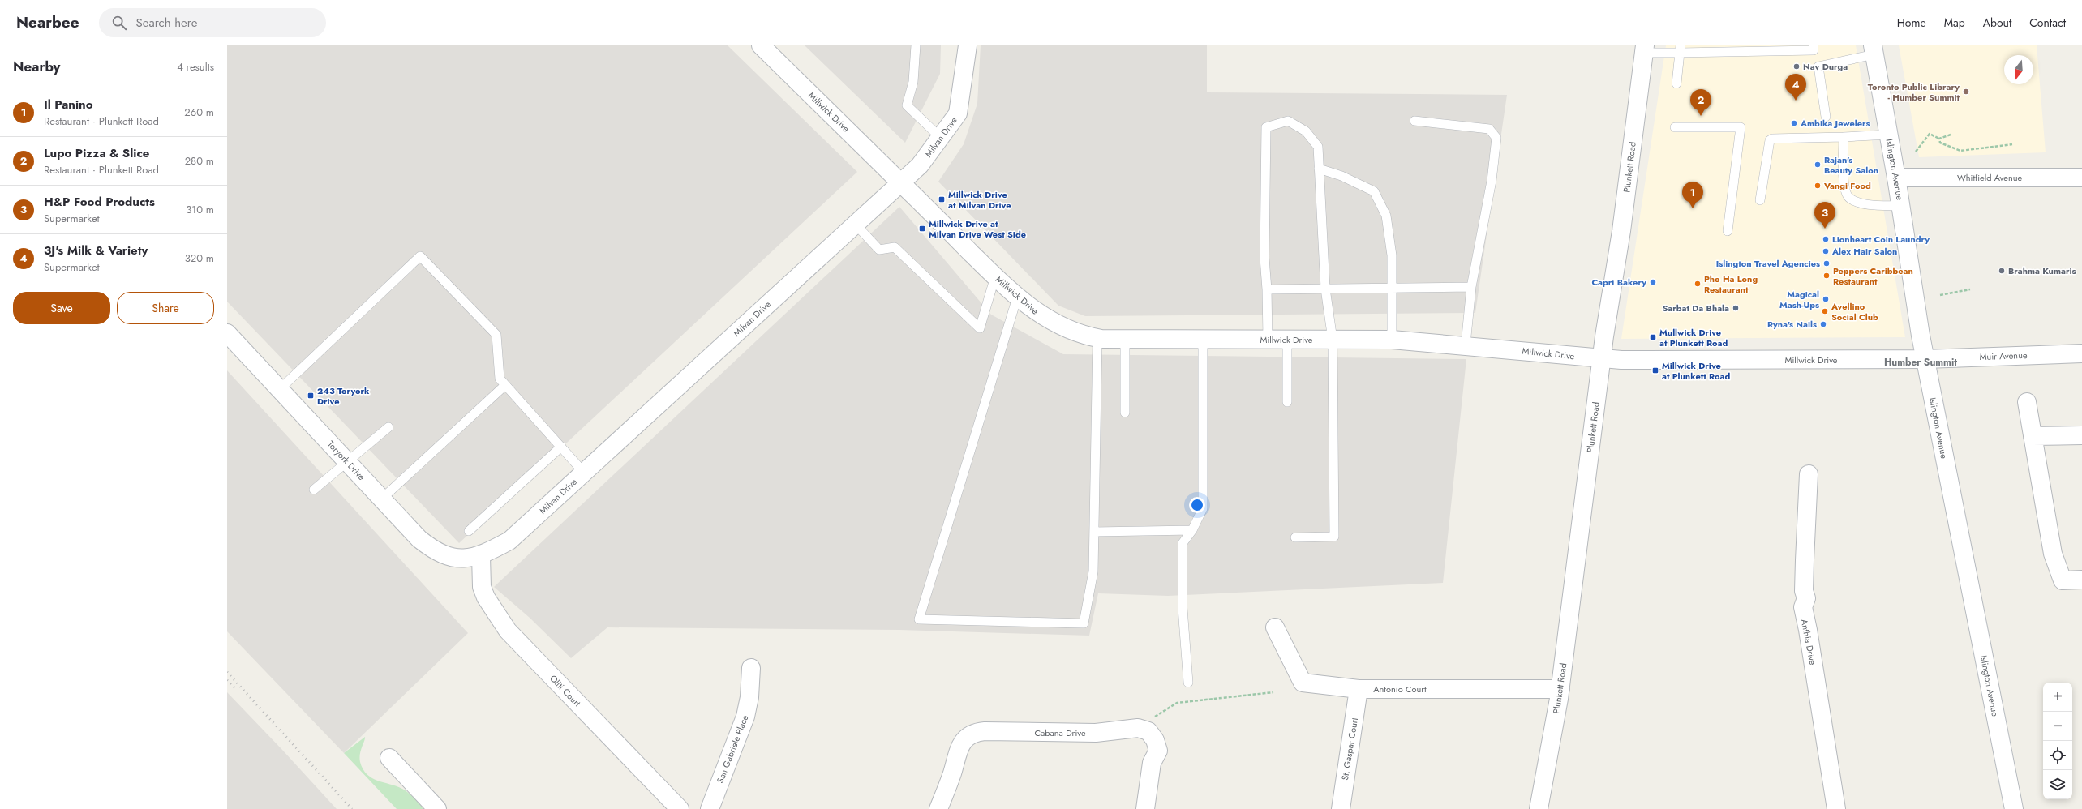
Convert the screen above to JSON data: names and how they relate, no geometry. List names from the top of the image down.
{
  "streets": {
    "street": [
      "Millwick Drive",
      "Milvan Drive",
      "Plunkett Road",
      "Islington Avenue",
      "Whitfield Avenue",
      "Muir Avenue",
      "Toryork Drive",
      "Anthia Drive",
      "Antonio Court",
      "Oliti Court",
      "Cabana Drive",
      "San Gabriele Place",
      "St. Gaspar Court"
    ]
  },
  "crossings": [
    ["Millwick Drive", "Milvan Drive"],
    ["Millwick Drive", "Plunkett Road"],
    ["Millwick Drive", "Islington Avenue"],
    ["Millwick Drive", "Muir Avenue"],
    ["Milvan Drive", "Toryork Drive"],
    ["Milvan Drive", "Oliti Court"],
    ["Plunkett Road", "Antonio Court"],
    ["Islington Avenue", "Whitfield Avenue"],
    ["Islington Avenue", "Muir Avenue"],
    ["Toryork Drive", "Oliti Court"],
    ["Antonio Court", "St. Gaspar Court"]
  ],
  "districts": ["Humber Summit"],
  "places": {
    "other": [
      "Nav Durga",
      "Toronto Public Library - Humber Summit",
      "Ambika Jewelers",
      "Rajan's Beauty Salon",
      "Vangi Food",
      "Lionheart Coin Laundry",
      "Alex Hair Salon",
      "Islington Travel Agencies",
      "Brahma Kumaris",
      "Peppers Caribbean Restaurant",
      "Capri Bakery",
      "Pho Ha Long Restaurant",
      "Magical Mash-Ups",
      "Sarbat Da Bhala",
      "Avellino Social Club",
      "Ryna's Nails"
    ],
    "transit": [
      "Millwick Drive at Milvan Drive",
      "Millwick Drive at Milvan Drive West Side",
      "Mullwick Drive at Plunkett Road",
      "Millwick Drive at Plunkett Road",
      "243 Toryork Drive"
    ]
  },
  "north": "bottom",
  "page": {
    "header": "Nearbee",
    "search": "Search here",
    "nav": [
      "Home",
      "Map",
      "About",
      "Contact"
    ],
    "heading": ["Nearby", "4 results"],
    "pins": [
      "4",
      "2",
      "1",
      "3"
    ],
    "list": [
      {
        "mark": "1",
        "name": "Il Panino",
        "note": "Restaurant · Plunkett Road",
        "value": "260 m"
      },
      {
        "mark": "2",
        "name": "Lupo Pizza & Slice",
        "note": "Restaurant · Plunkett Road",
        "value": "280 m"
      },
      {
        "mark": "3",
        "name": "H&P Food Products",
        "note": "Supermarket",
        "value": "310 m"
      },
      {
        "mark": "4",
        "name": "3J's Milk & Variety",
        "note": "Supermarket",
        "value": "320 m"
      }
    ],
    "buttons": ["Save", "Share"],
    "map_buttons": ["+", "−"]
  }
}
